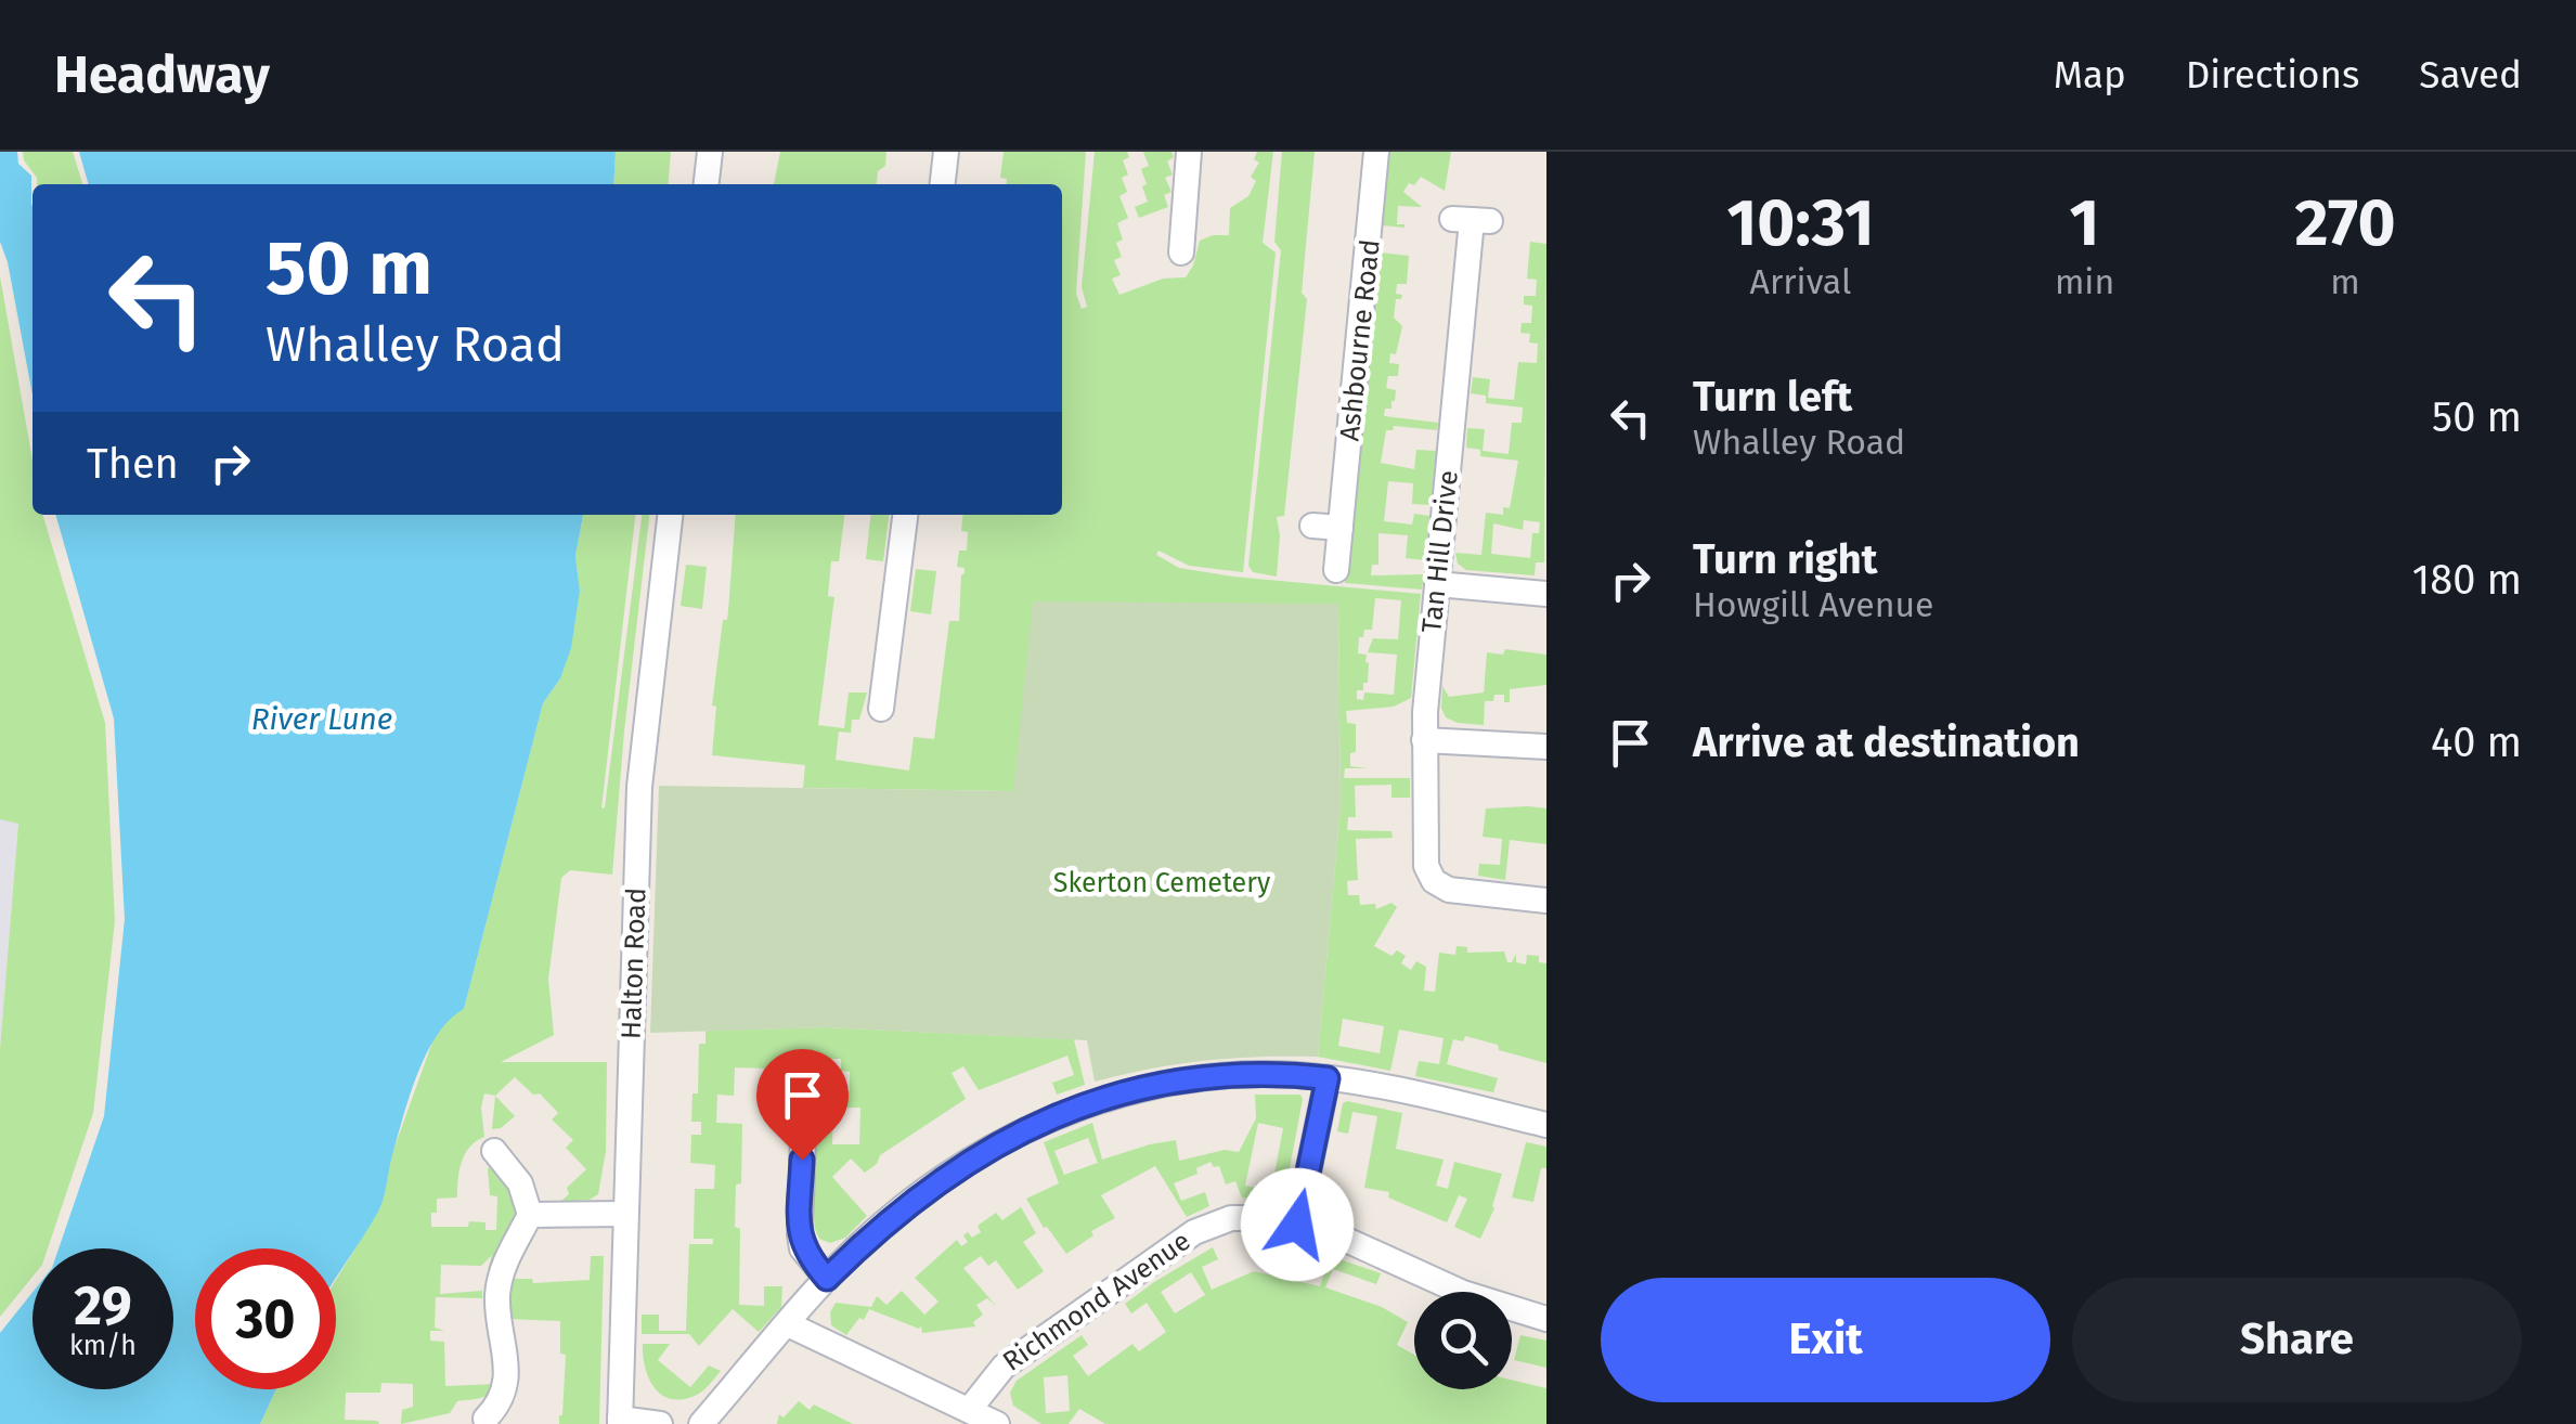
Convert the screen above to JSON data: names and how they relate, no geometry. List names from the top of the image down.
{
  "streets": {
    "street": [
      "Ashbourne Road",
      "Tan Hill Drive",
      "Halton Road",
      "Richmond Avenue"
    ]
  },
  "water": ["River Lune"],
  "parks": ["Skerton Cemetery"],
  "page": {
    "header": "Headway",
    "nav": ["Map", "Directions", "Saved"],
    "eta": [
      "10:31",
      "Arrival",
      "1",
      "min",
      "270",
      "m"
    ],
    "turn": ["50 m", "Whalley Road"],
    "list": [
      {
        "name": "Turn left",
        "note": "Whalley Road",
        "value": "50 m"
      },
      {
        "name": "Turn right",
        "note": "Howgill Avenue",
        "value": "180 m"
      },
      {
        "name": "Arrive at destination",
        "value": "40 m"
      }
    ],
    "then": "Then",
    "speed": "29 km/h",
    "limit": "30",
    "buttons": ["Exit", "Share"]
  }
}
